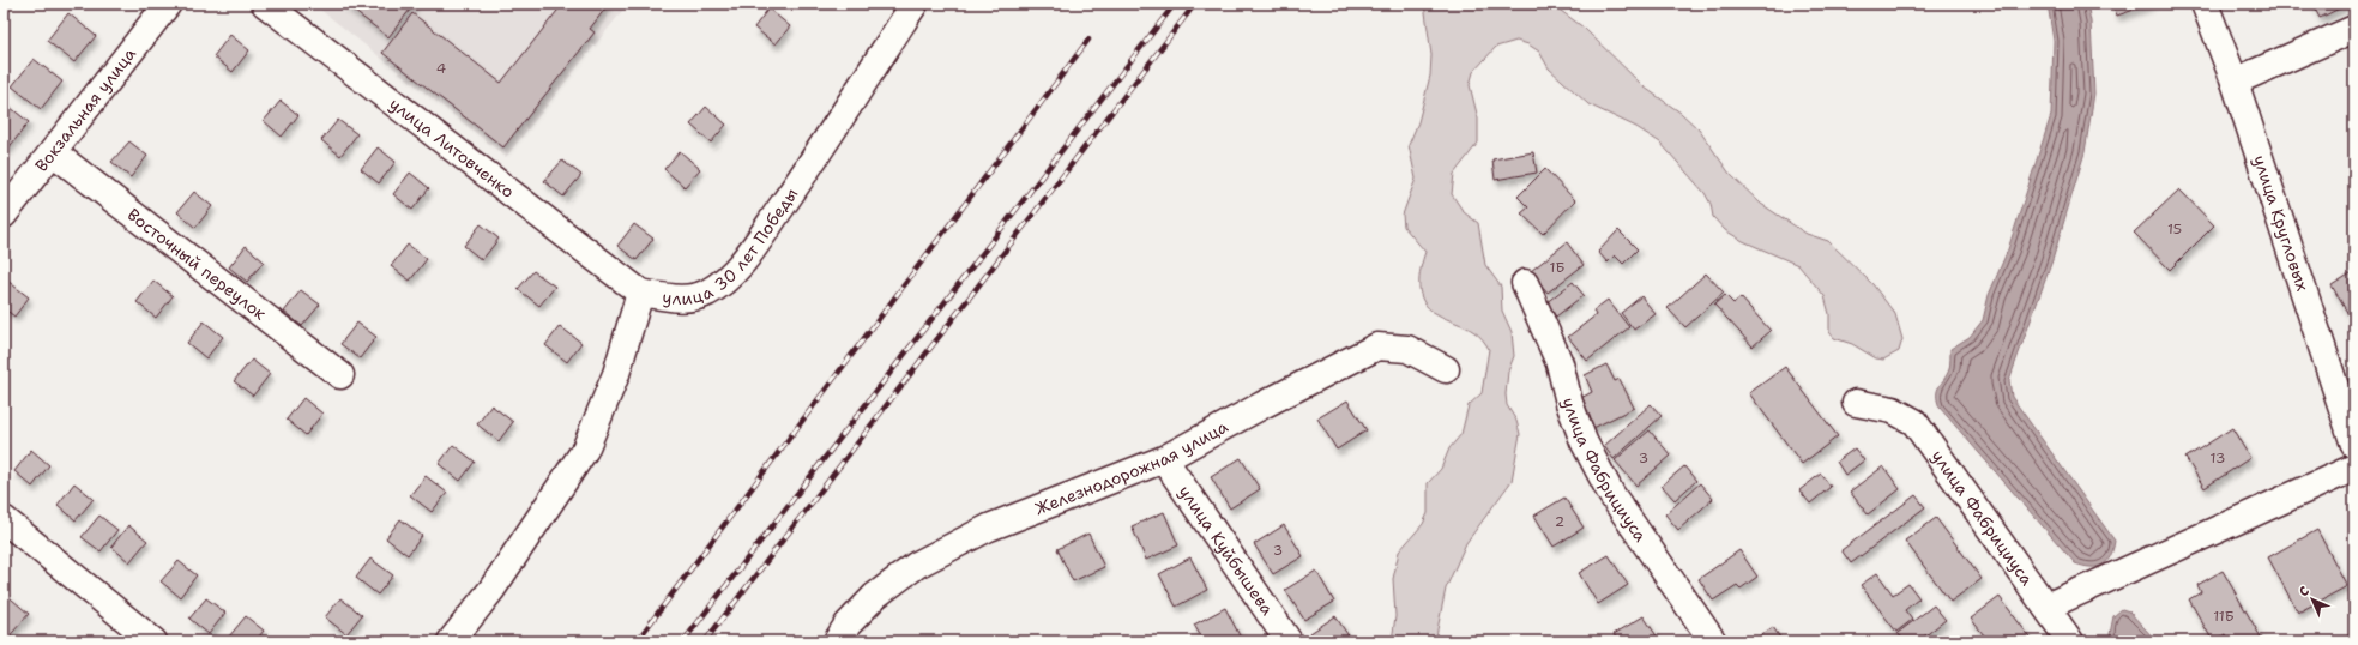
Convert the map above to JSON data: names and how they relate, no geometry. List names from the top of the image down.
{
  "streets": {
    "street": [
      "Вокзальная улица",
      "улица Литовченко",
      "улица Кругловых",
      "улица 30 лет Победы",
      "Восточный переулок",
      "Железнодорожная улица",
      "улица Фабрициуса",
      "улица Куйбышева"
    ]
  },
  "crossings": [
    ["Вокзальная улица", "Восточный переулок"],
    ["улица Литовченко", "улица 30 лет Победы"],
    ["Железнодорожная улица", "улица Куйбышева"]
  ],
  "house_numbers": [
    "4",
    "15",
    "1Б",
    "3",
    "13",
    "2",
    "3",
    "11Б"
  ],
  "north": "top left"
}
